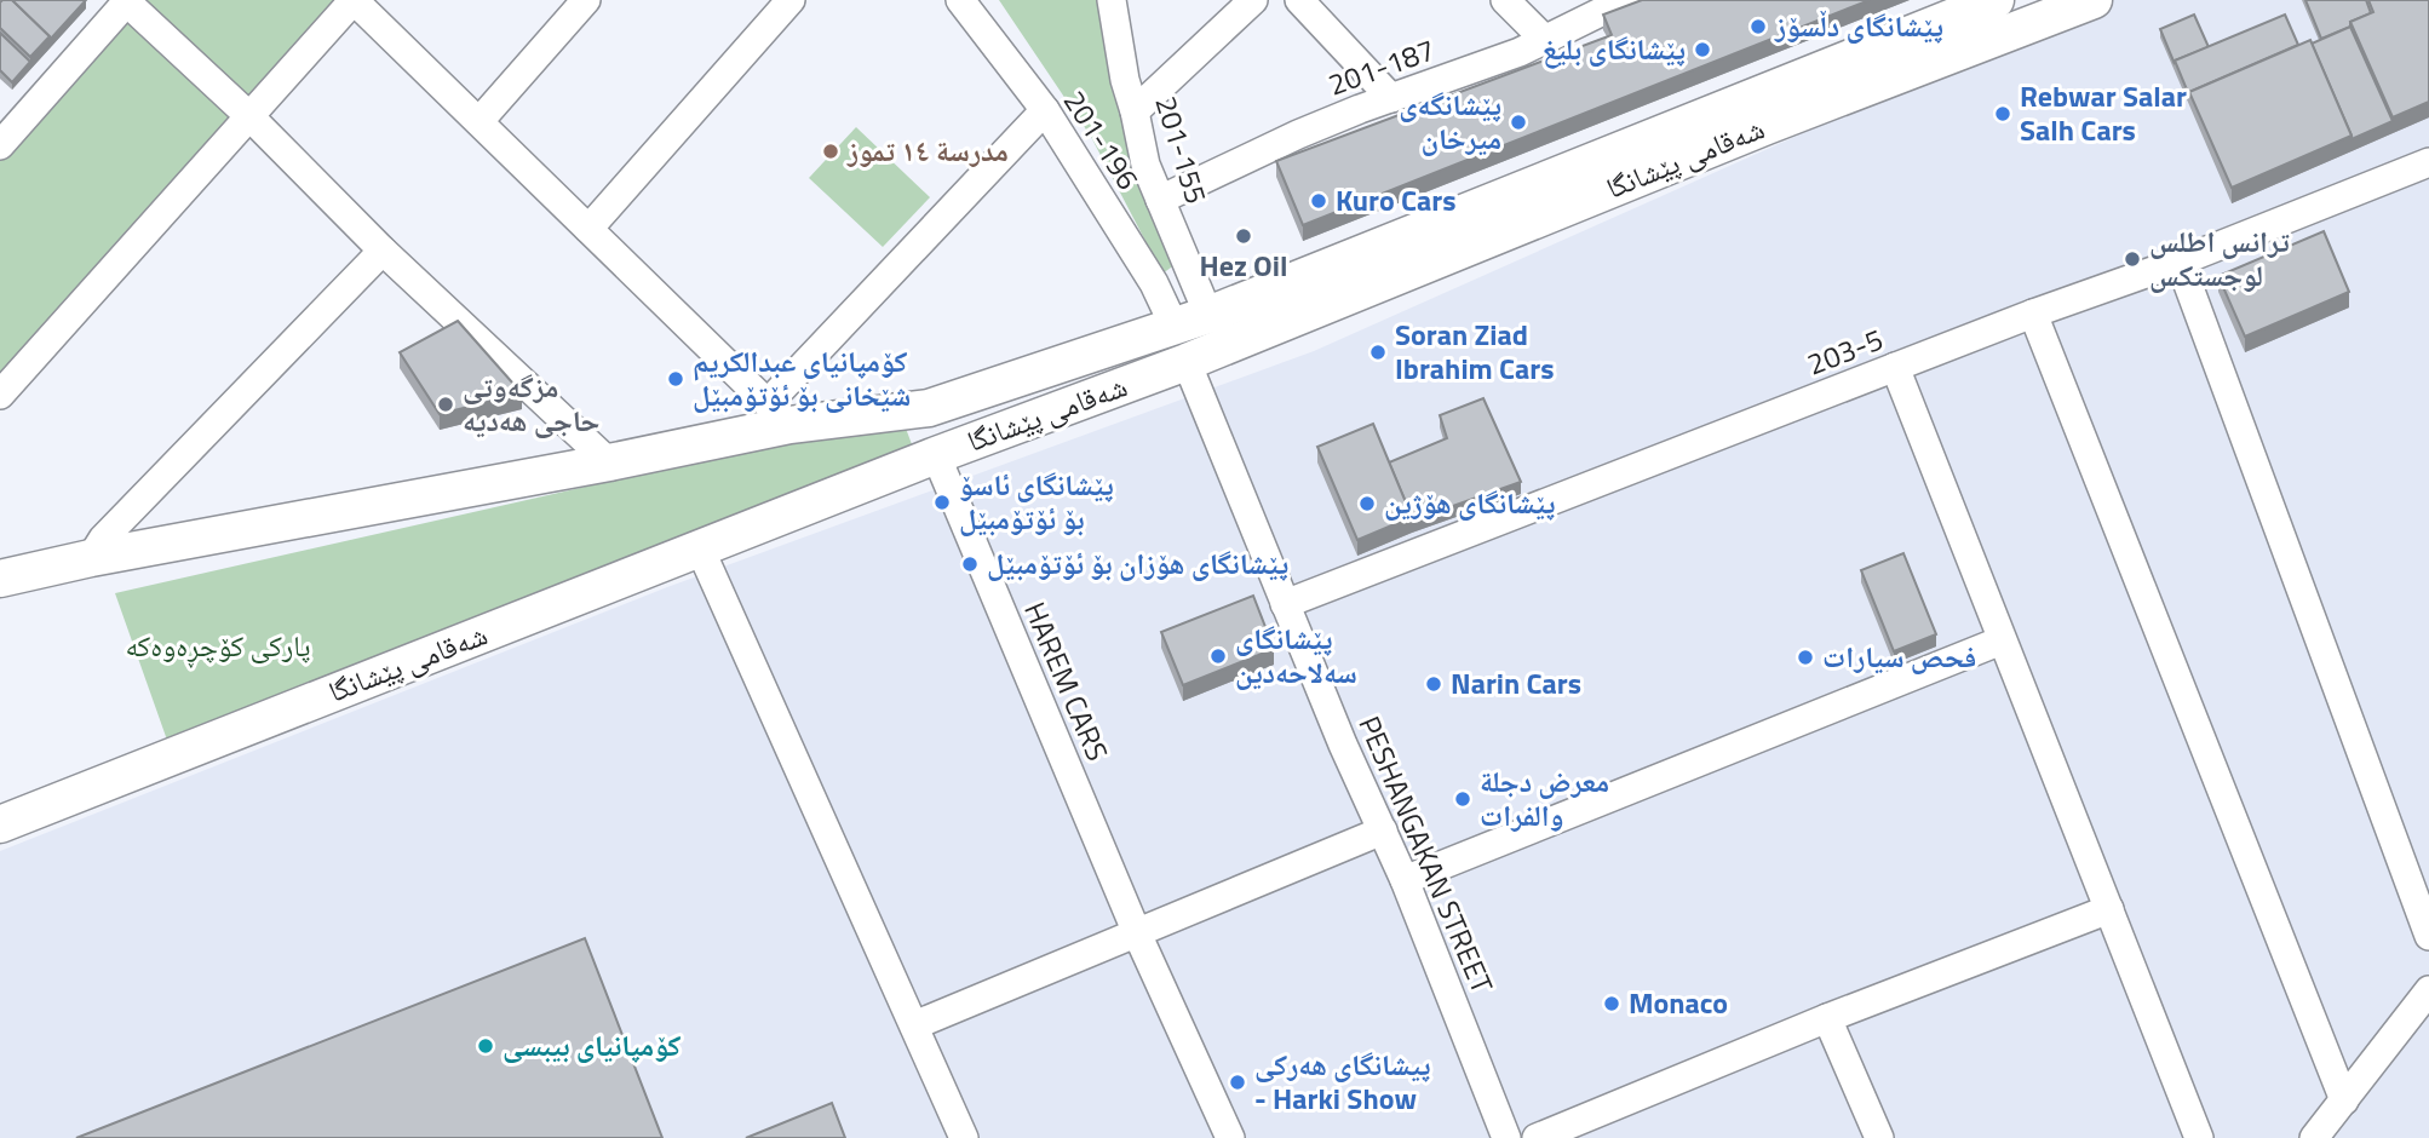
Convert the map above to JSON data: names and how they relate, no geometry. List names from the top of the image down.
{
  "streets": {
    "main road": ["شەقامی پێشانگا"],
    "street": [
      "201-187",
      "201-196",
      "201-155",
      "203-5",
      "HAREM CARS",
      "PESHANGAKAN STREET"
    ]
  },
  "crossings": [
    ["201-187", "201-155"],
    ["201-196", "شەقامی پێشانگا"],
    ["201-155", "شەقامی پێشانگا"],
    ["شەقامی پێشانگا", "HAREM CARS"],
    ["شەقامی پێشانگا", "PESHANGAKAN STREET"],
    ["203-5", "PESHANGAKAN STREET"]
  ],
  "parks": ["پارکی کۆچڕەوەکە"],
  "places": [
    "پێشانگای دڵسۆز",
    "پێشانگای بلیغ",
    "Rebwar Salar Salh Cars",
    "پێشانگەی میرخان",
    "مدرسة ١٤ تموز",
    "Kuro Cars",
    "Hez Oil",
    "ترانس اطلس لوجستكس",
    "Soran Ziad Ibrahim Cars",
    "کۆمپانیای عبدالكريم شێخانی بۆ ئۆتۆمبێل",
    "مزگەوتی حاجی هەدیە",
    "پێشانگای ئاسۆ بۆ ئۆتۆمبێل",
    "پێشانگای هۆژین",
    "پێشانگای هۆزان بۆ ئۆتۆمبێل",
    "پێشانگای سەلاحەدین",
    "فحص سيارات",
    "Narin Cars",
    "معرض دجلة والفرات",
    "Monaco",
    "كۆمپانیای بیبسی",
    "پیشانگای هەرکی - Harki Show"
  ]
}
